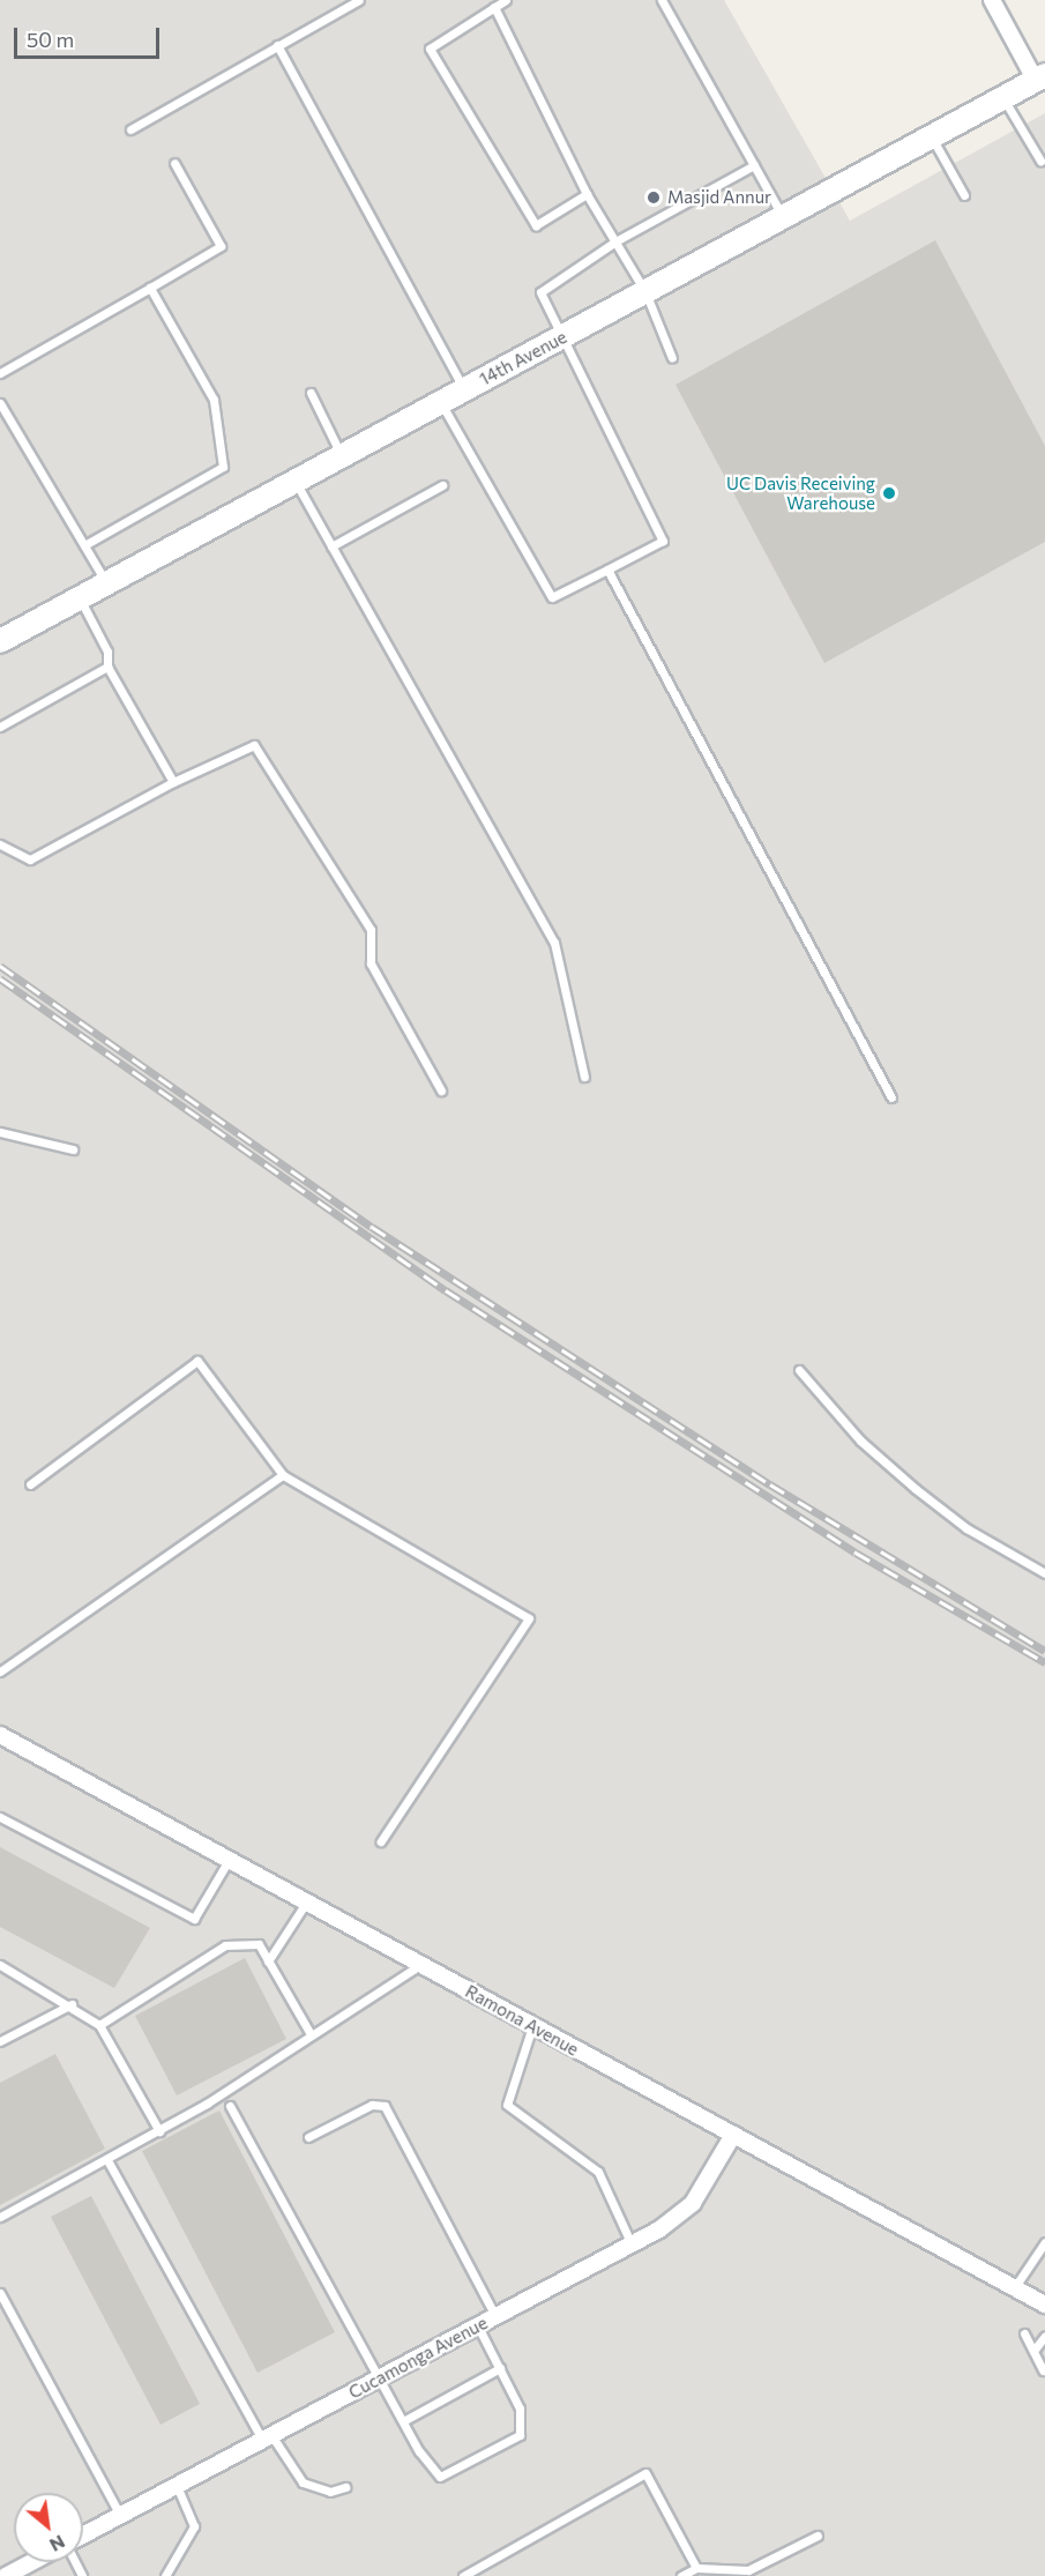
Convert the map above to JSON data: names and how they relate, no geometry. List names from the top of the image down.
{
  "streets": {
    "main road": ["14th Avenue"],
    "street": ["Ramona Avenue", "Cucamonga Avenue"]
  },
  "crossings": [
    ["Ramona Avenue", "Cucamonga Avenue"]
  ],
  "places": ["Masjid Annur", "UC Davis Receiving Warehouse"],
  "scale_bar": "50 m",
  "north": "bottom right"
}
